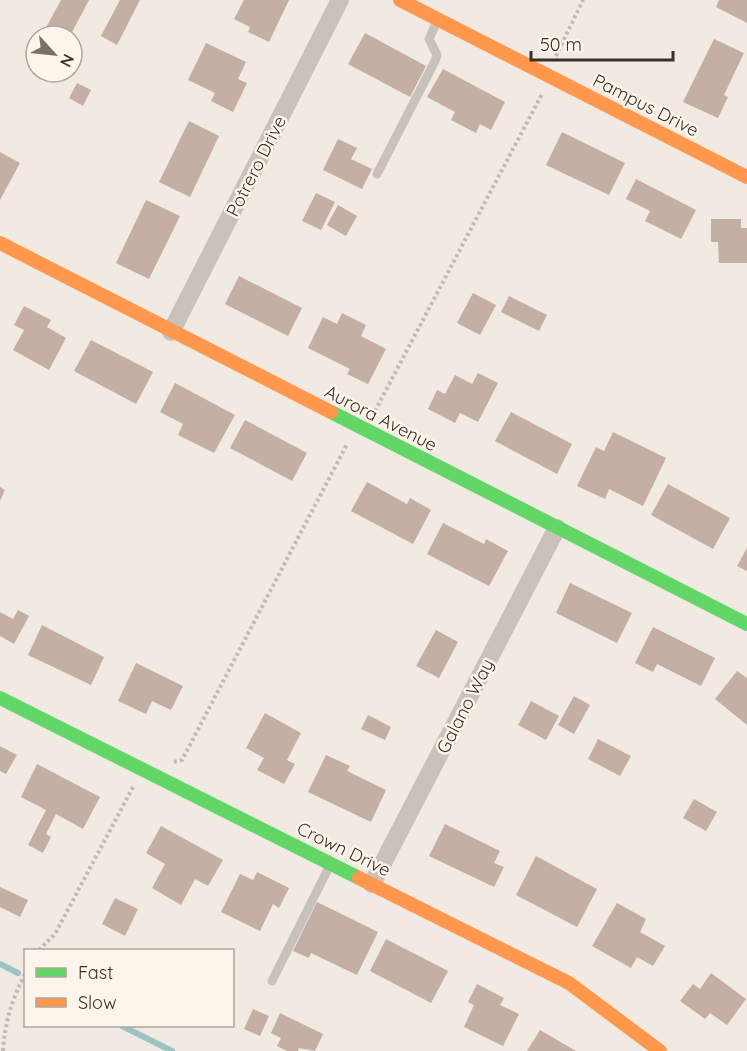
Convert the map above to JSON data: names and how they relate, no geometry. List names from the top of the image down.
{
  "streets": {
    "street": [
      "Pampus Drive",
      "Potrero Drive",
      "Aurora Avenue",
      "Galano Way",
      "Crown Drive"
    ]
  },
  "crossings": [
    ["Potrero Drive", "Aurora Avenue"],
    ["Aurora Avenue", "Galano Way"],
    ["Galano Way", "Crown Drive"]
  ],
  "legend": ["Fast", "Slow"],
  "scale_bar": "50 m",
  "north": "bottom right"
}
